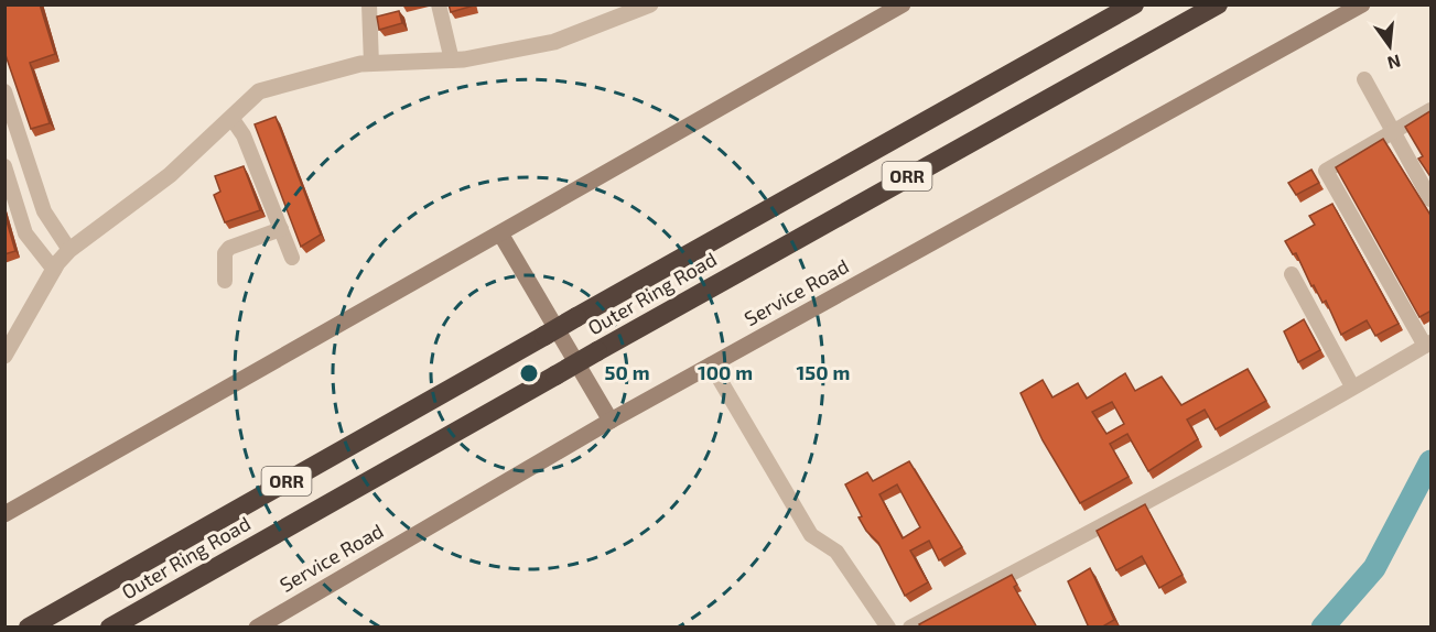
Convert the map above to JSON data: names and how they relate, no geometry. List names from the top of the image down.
{
  "streets": {
    "highway": ["ORR", "Outer Ring Road"],
    "main road": ["Service Road"]
  },
  "north": "bottom",
  "rings": ["50 m", "100 m", "150 m"]
}
